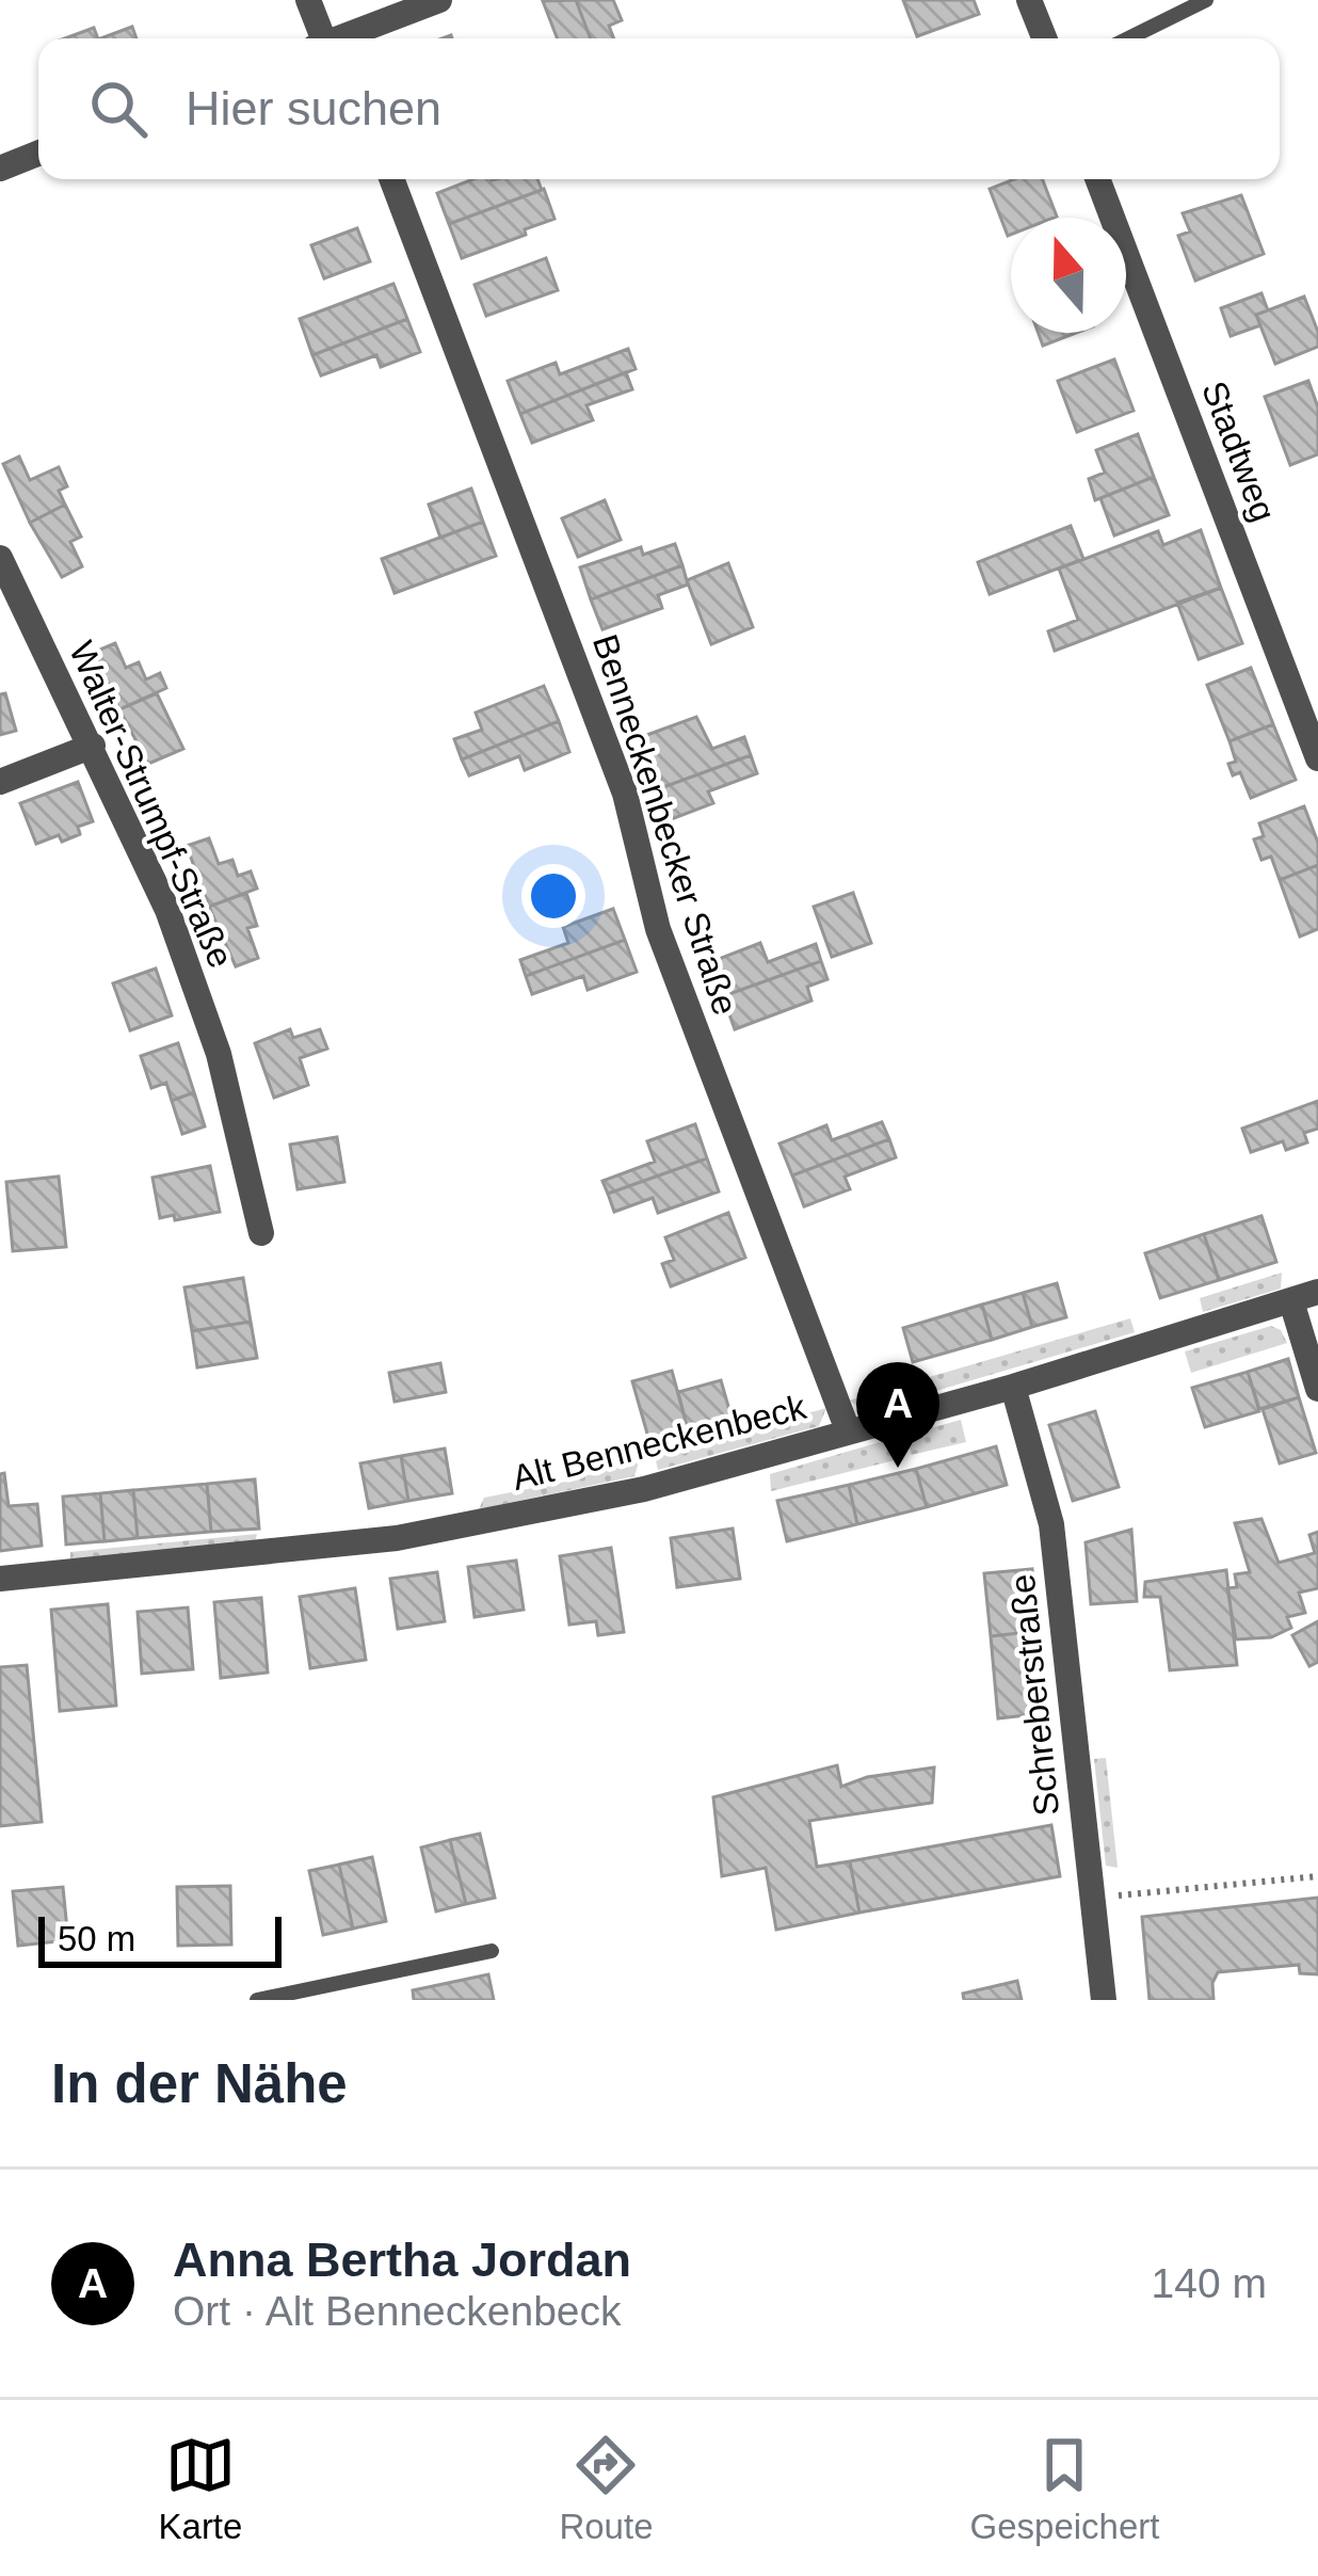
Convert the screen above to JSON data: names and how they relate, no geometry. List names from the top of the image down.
{
  "streets": {
    "street": [
      "Stadtweg",
      "Walter-Strumpf-Straße",
      "Benneckenbecker Straße",
      "Alt Benneckenbeck",
      "Schreberstraße"
    ]
  },
  "crossings": [
    ["Benneckenbecker Straße", "Alt Benneckenbeck"],
    ["Alt Benneckenbeck", "Schreberstraße"]
  ],
  "scale_bar": "50 m",
  "north": "top",
  "page": {
    "search": "Hier suchen",
    "pins": "A",
    "scale": "50 m",
    "heading": "In der Nähe",
    "list": [
      {
        "mark": "A",
        "name": "Anna Bertha Jordan",
        "note": "Ort · Alt Benneckenbeck",
        "value": "140 m"
      }
    ],
    "nav": ["Karte", "Route", "Gespeichert"]
  }
}
